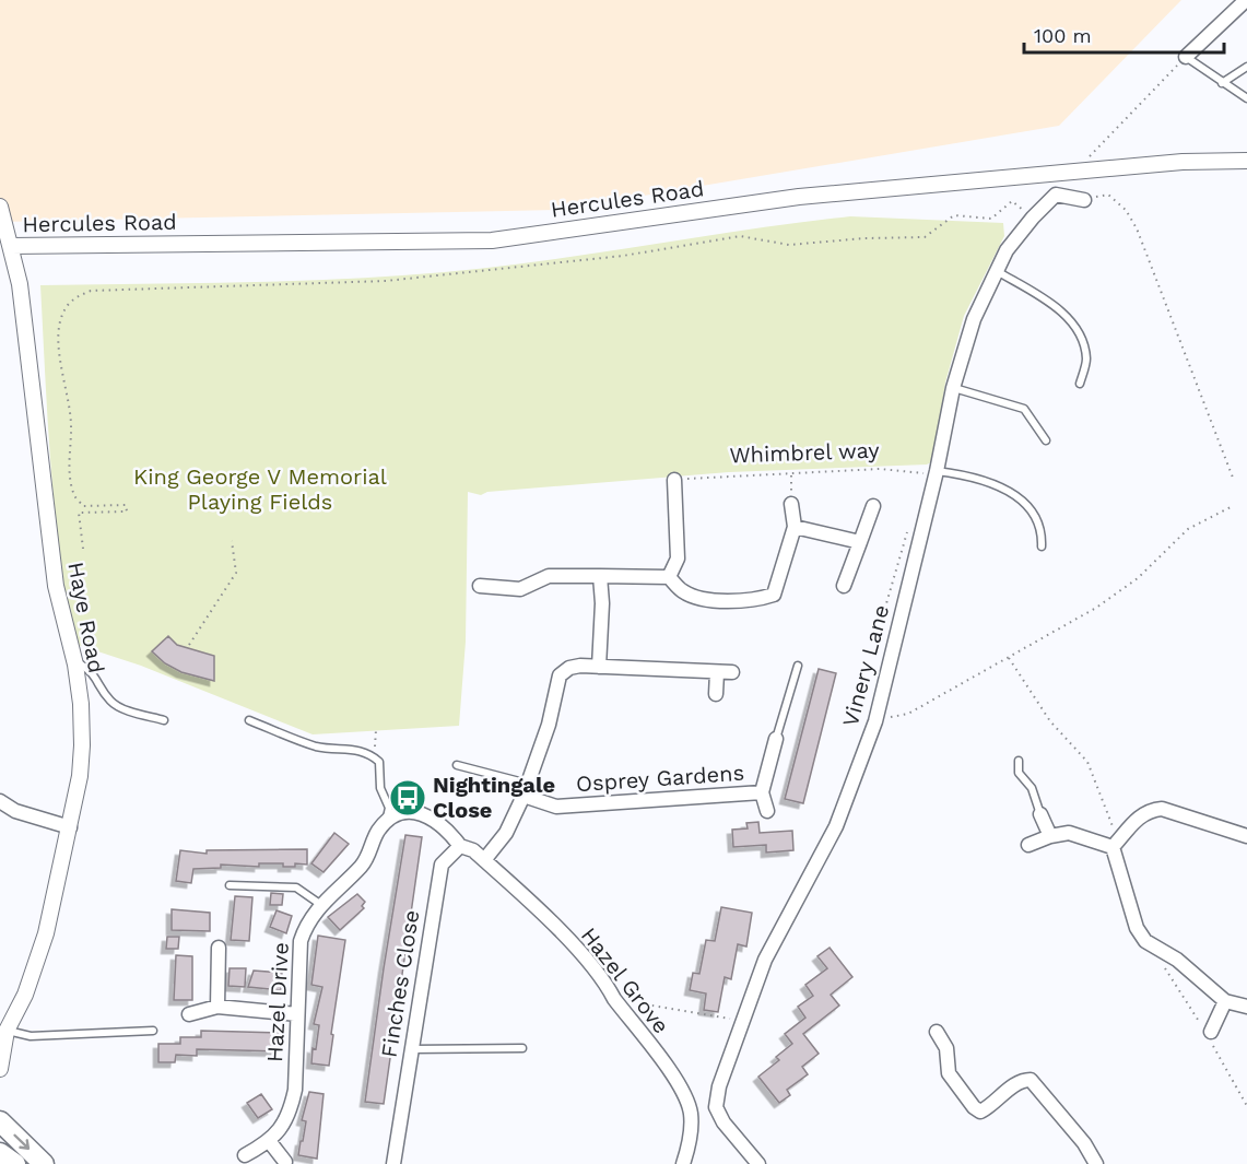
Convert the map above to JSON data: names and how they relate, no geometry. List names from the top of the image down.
{
  "streets": {
    "street": [
      "Hercules Road",
      "Haye Road",
      "Vinery Lane",
      "Osprey Gardens",
      "Hazel Grove",
      "Finches Close",
      "Hazel Drive"
    ],
    "path": ["Whimbrel way"]
  },
  "crossings": [
    ["Hercules Road", "Haye Road"],
    ["Whimbrel way", "Vinery Lane"]
  ],
  "parks": ["King George V Memorial Playing Fields"],
  "places": {
    "bus stop": ["Nightingale Close"]
  },
  "scale_bar": "100 m"
}
